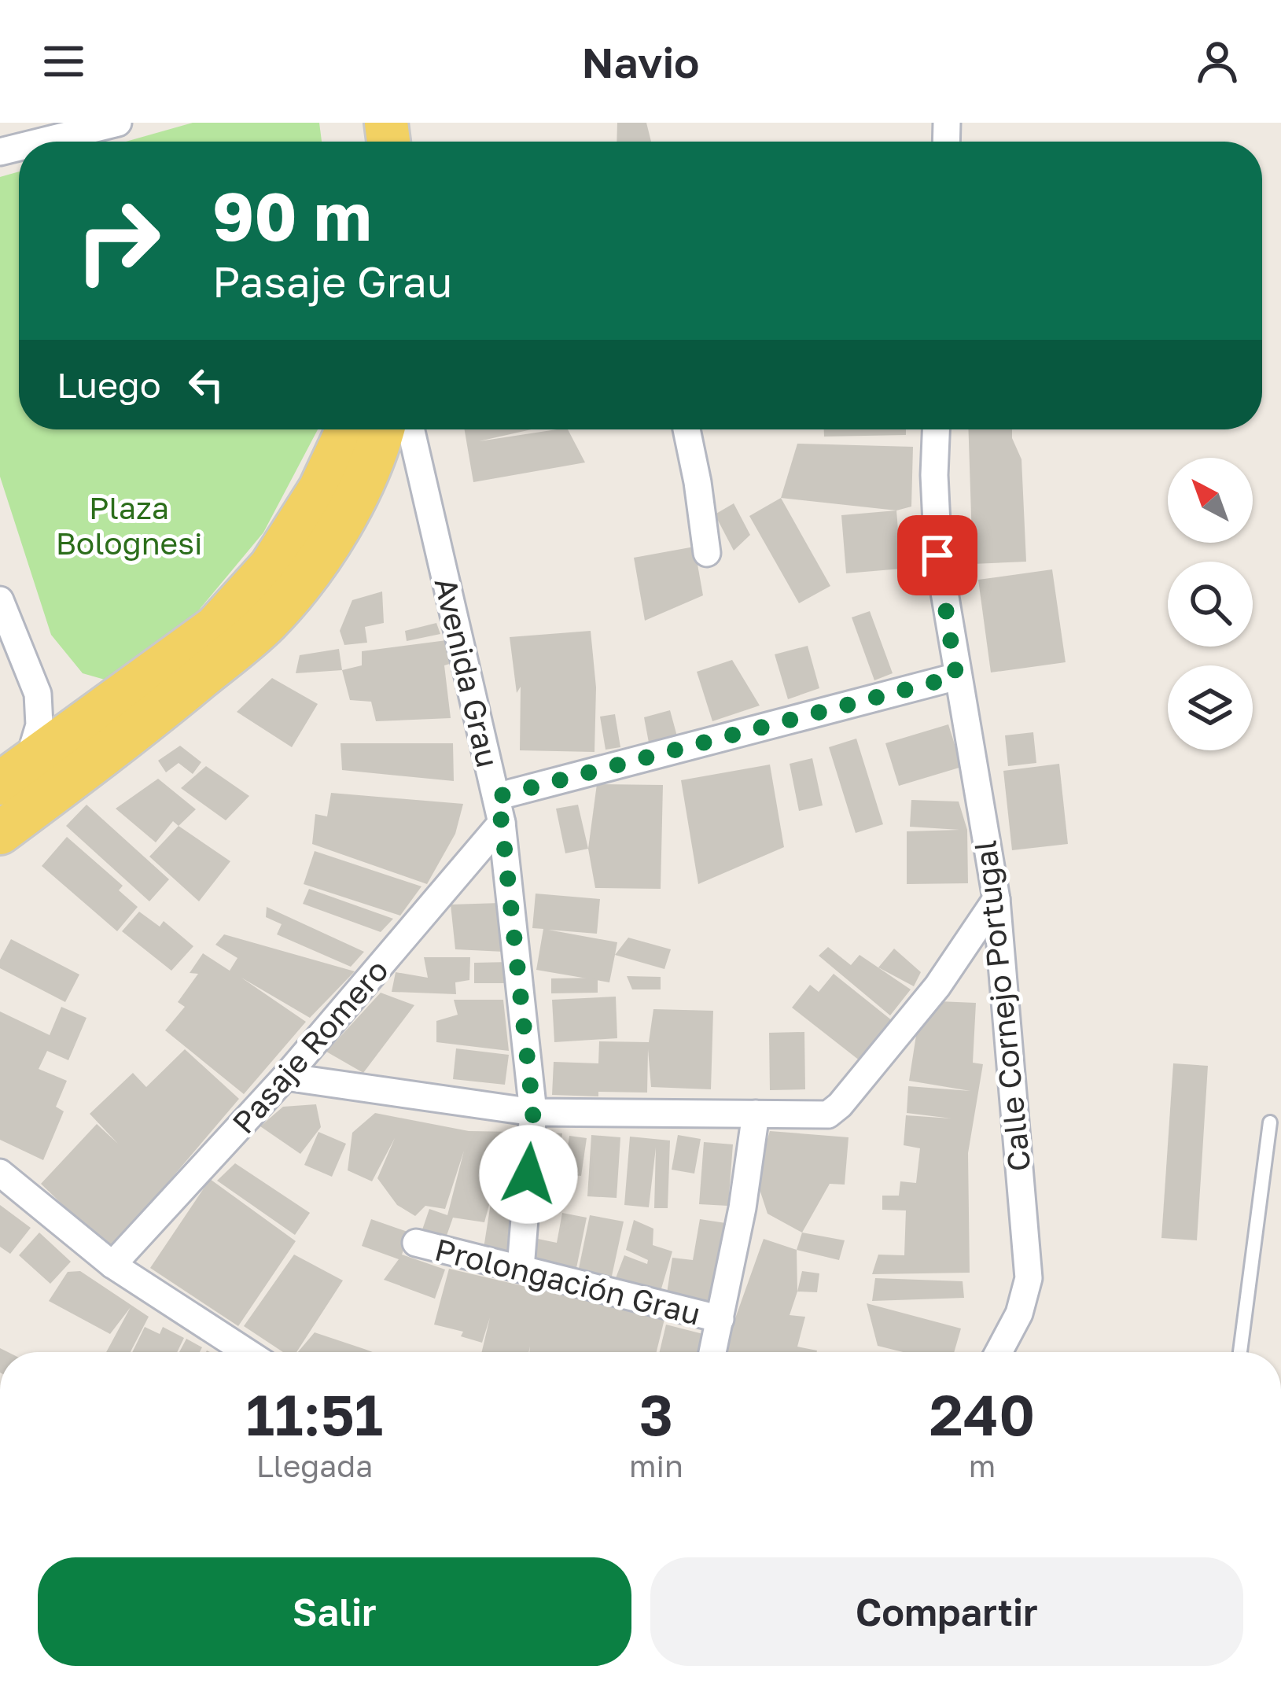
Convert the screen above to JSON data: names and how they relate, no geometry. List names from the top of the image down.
{
  "streets": {
    "street": [
      "Avenida Grau",
      "Calle Cornejo Portugal",
      "Pasaje Romero",
      "Prolongación Grau"
    ]
  },
  "crossings": [
    ["Avenida Grau", "Pasaje Romero"],
    ["Avenida Grau", "Prolongación Grau"]
  ],
  "parks": ["Plaza Bolognesi"],
  "north": "top left",
  "page": {
    "header": "Navio",
    "turn": ["90 m", "Pasaje Grau"],
    "then": "Luego",
    "eta": [
      "11:51",
      "Llegada",
      "3",
      "min",
      "240",
      "m"
    ],
    "buttons": ["Salir", "Compartir"]
  }
}
